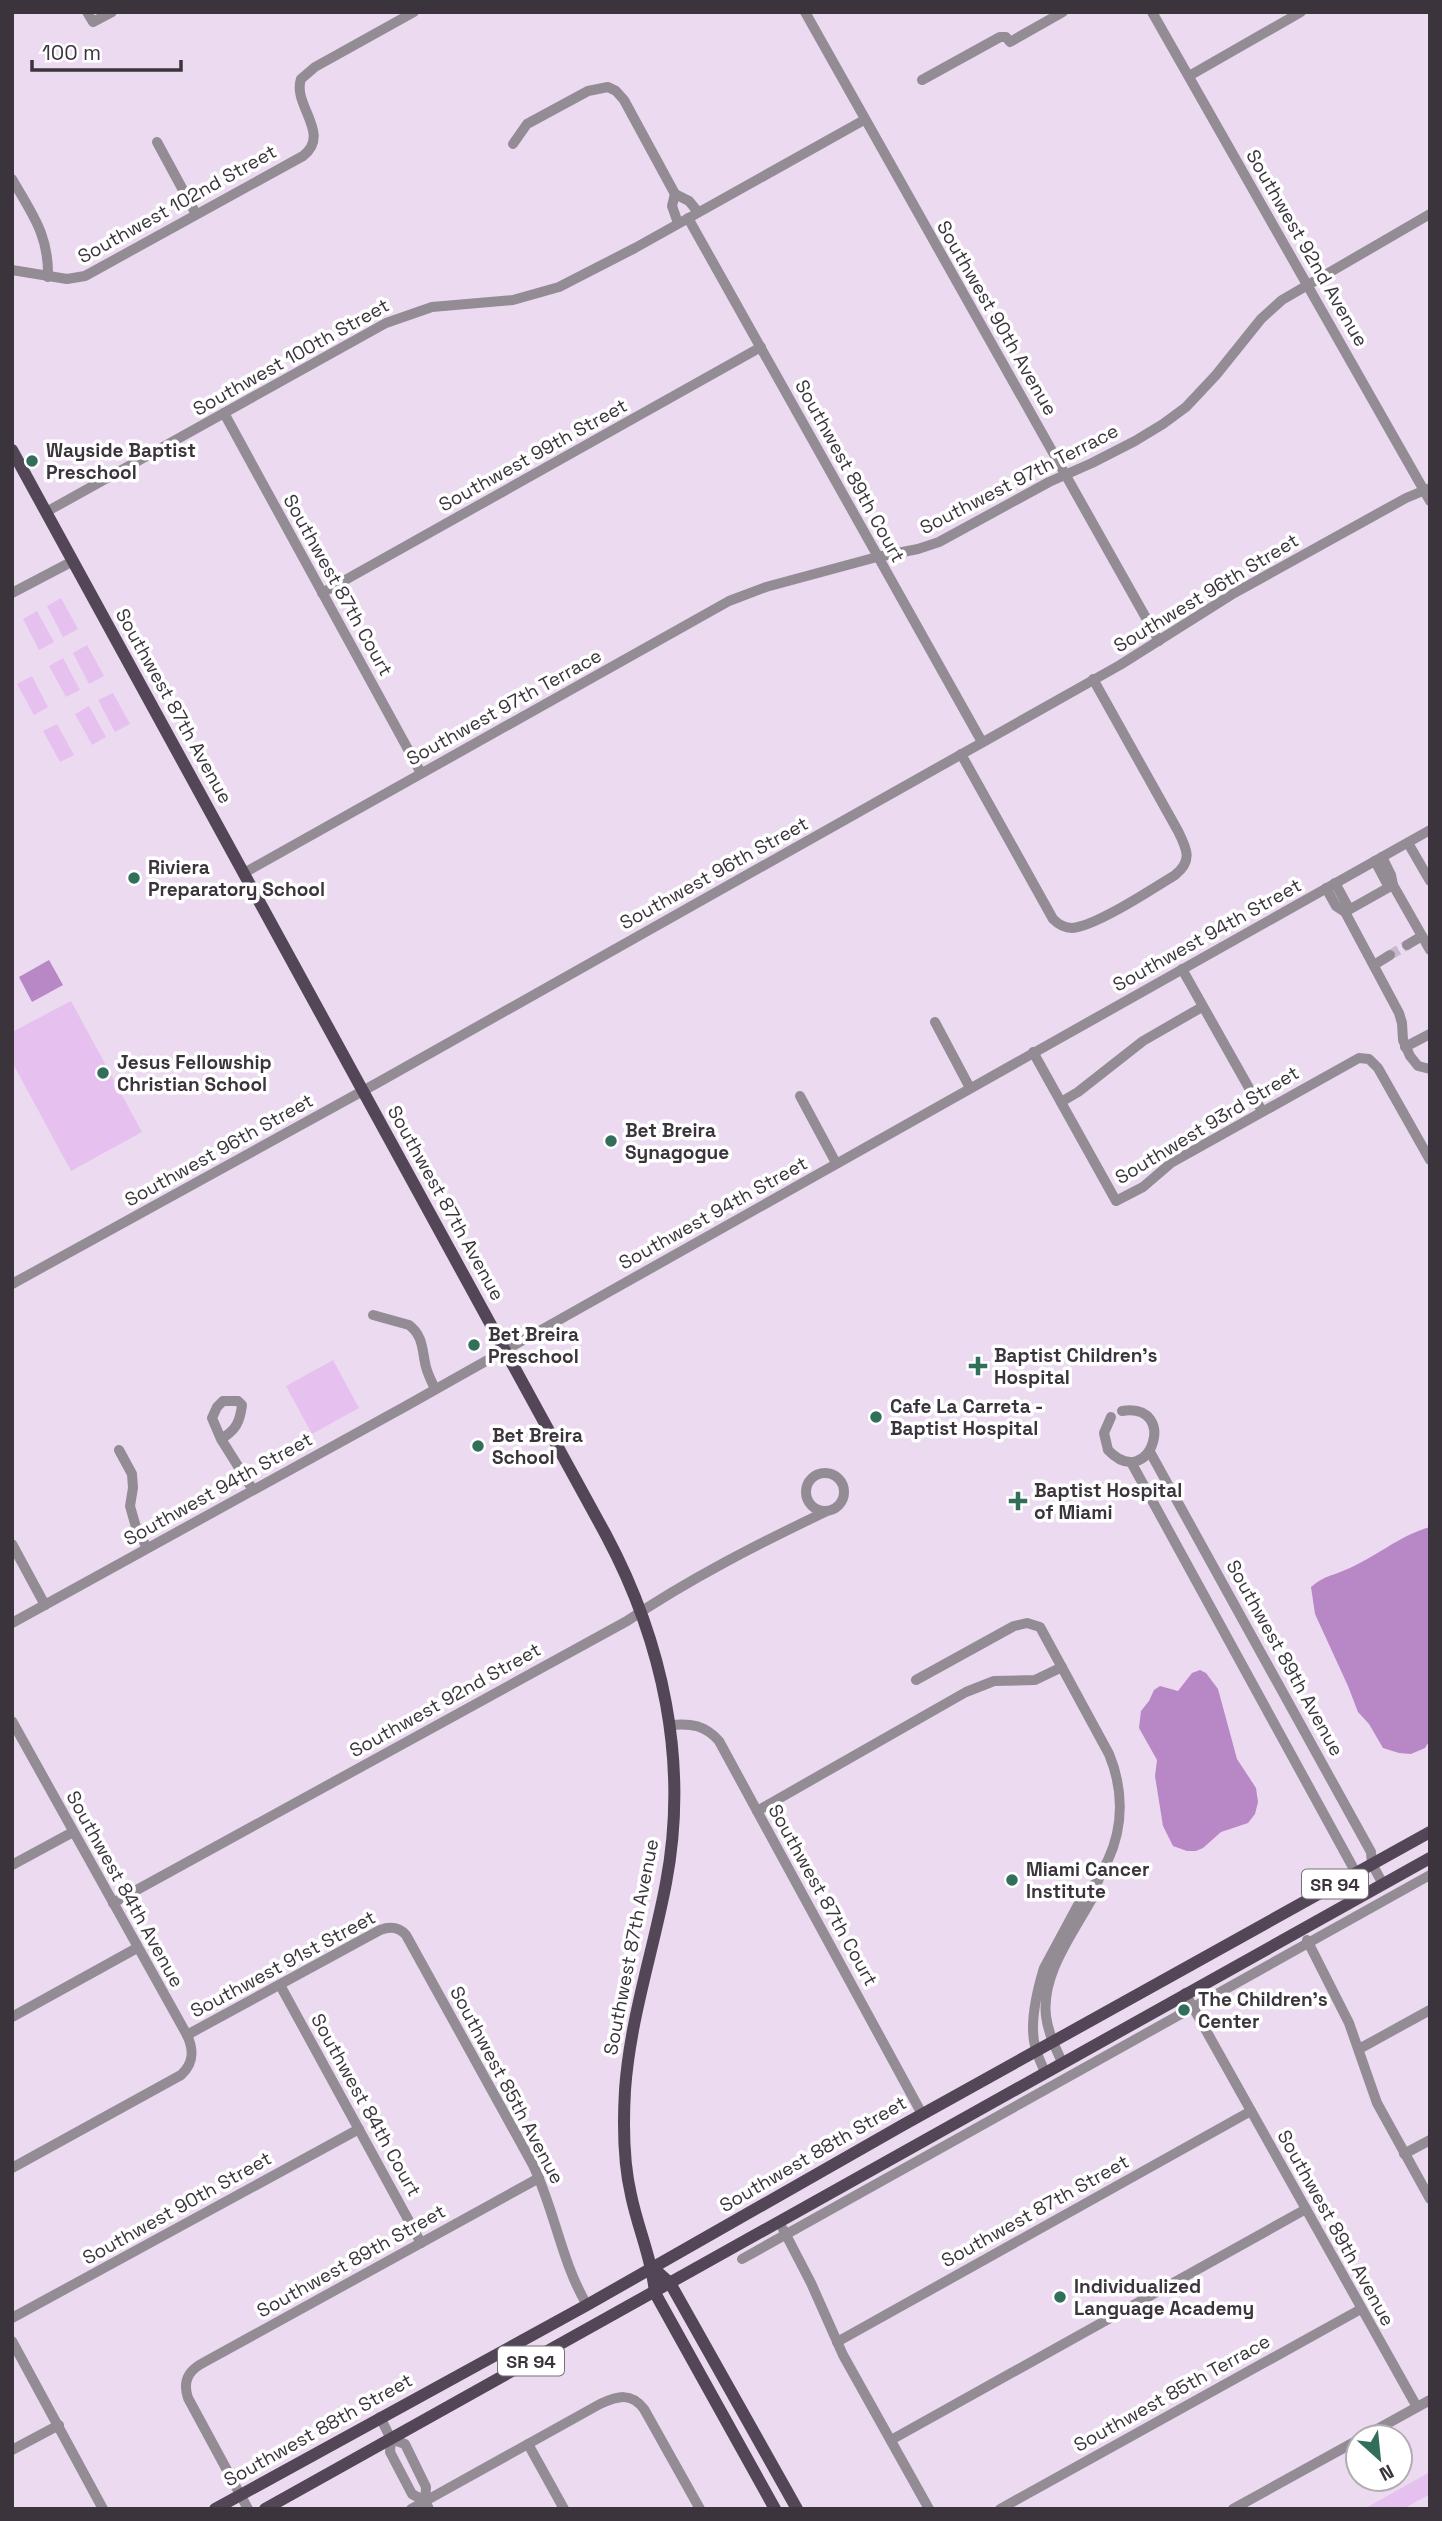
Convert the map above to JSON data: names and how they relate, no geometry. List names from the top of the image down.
{
  "streets": {
    "main road": ["Southwest 87th Avenue", "SR 94", "Southwest 88th Street"],
    "street": [
      "Southwest 102nd Street",
      "Southwest 92nd Avenue",
      "Southwest 90th Avenue",
      "Southwest 100th Street",
      "Southwest 99th Street",
      "Southwest 89th Court",
      "Southwest 97th Terrace",
      "Southwest 87th Court",
      "Southwest 96th Street",
      "Southwest 94th Street",
      "Southwest 93rd Street",
      "Southwest 89th Avenue",
      "Southwest 92nd Street",
      "Southwest 84th Avenue",
      "Southwest 91st Street",
      "Southwest 85th Avenue",
      "Southwest 84th Court",
      "Southwest 90th Street",
      "Southwest 87th Street",
      "Southwest 89th Street",
      "Southwest 85th Terrace"
    ]
  },
  "crossings": [
    ["Southwest 92nd Avenue", "Southwest 97th Terrace"],
    ["Southwest 92nd Avenue", "Southwest 96th Street"],
    ["Southwest 90th Avenue", "Southwest 100th Street"],
    ["Southwest 90th Avenue", "Southwest 97th Terrace"],
    ["Southwest 90th Avenue", "Southwest 96th Street"],
    ["Southwest 100th Street", "Southwest 89th Court"],
    ["Southwest 100th Street", "Southwest 87th Court"],
    ["Southwest 100th Street", "Southwest 87th Avenue"],
    ["Southwest 99th Street", "Southwest 89th Court"],
    ["Southwest 99th Street", "Southwest 87th Court"],
    ["Southwest 89th Court", "Southwest 97th Terrace"],
    ["Southwest 89th Court", "Southwest 96th Street"],
    ["Southwest 97th Terrace", "Southwest 87th Court"],
    ["Southwest 97th Terrace", "Southwest 87th Avenue"],
    ["Southwest 87th Court", "Southwest 87th Avenue"],
    ["Southwest 87th Court", "Southwest 88th Street"],
    ["Southwest 96th Street", "Southwest 87th Avenue"],
    ["Southwest 87th Avenue", "Southwest 94th Street"],
    ["Southwest 87th Avenue", "Southwest 92nd Street"],
    ["Southwest 87th Avenue", "SR 94"],
    ["Southwest 87th Avenue", "Southwest 88th Street"],
    ["Southwest 89th Avenue", "SR 94"],
    ["Southwest 89th Avenue", "Southwest 88th Street"],
    ["Southwest 89th Avenue", "Southwest 87th Street"],
    ["Southwest 89th Avenue", "Southwest 85th Terrace"],
    ["Southwest 92nd Street", "Southwest 84th Avenue"],
    ["Southwest 84th Avenue", "Southwest 91st Street"],
    ["Southwest 91st Street", "Southwest 85th Avenue"],
    ["Southwest 91st Street", "Southwest 84th Court"],
    ["Southwest 85th Avenue", "Southwest 88th Street"],
    ["Southwest 85th Avenue", "Southwest 89th Street"],
    ["Southwest 84th Court", "Southwest 90th Street"],
    ["Southwest 84th Court", "Southwest 89th Street"],
    ["Southwest 88th Street", "Southwest 89th Street"]
  ],
  "places": {
    "other": [
      "Wayside Baptist Preschool",
      "Riviera Preparatory School",
      "Jesus Fellowship Christian School",
      "Bet Breira Synagogue",
      "Bet Breira Preschool",
      "Cafe La Carreta - Baptist Hospital",
      "Bet Breira School",
      "Miami Cancer Institute",
      "The Children's Center",
      "Individualized Language Academy"
    ],
    "health": ["Baptist Children's Hospital", "Baptist Hospital of Miami"]
  },
  "scale_bar": "100 m",
  "north": "bottom right"
}
